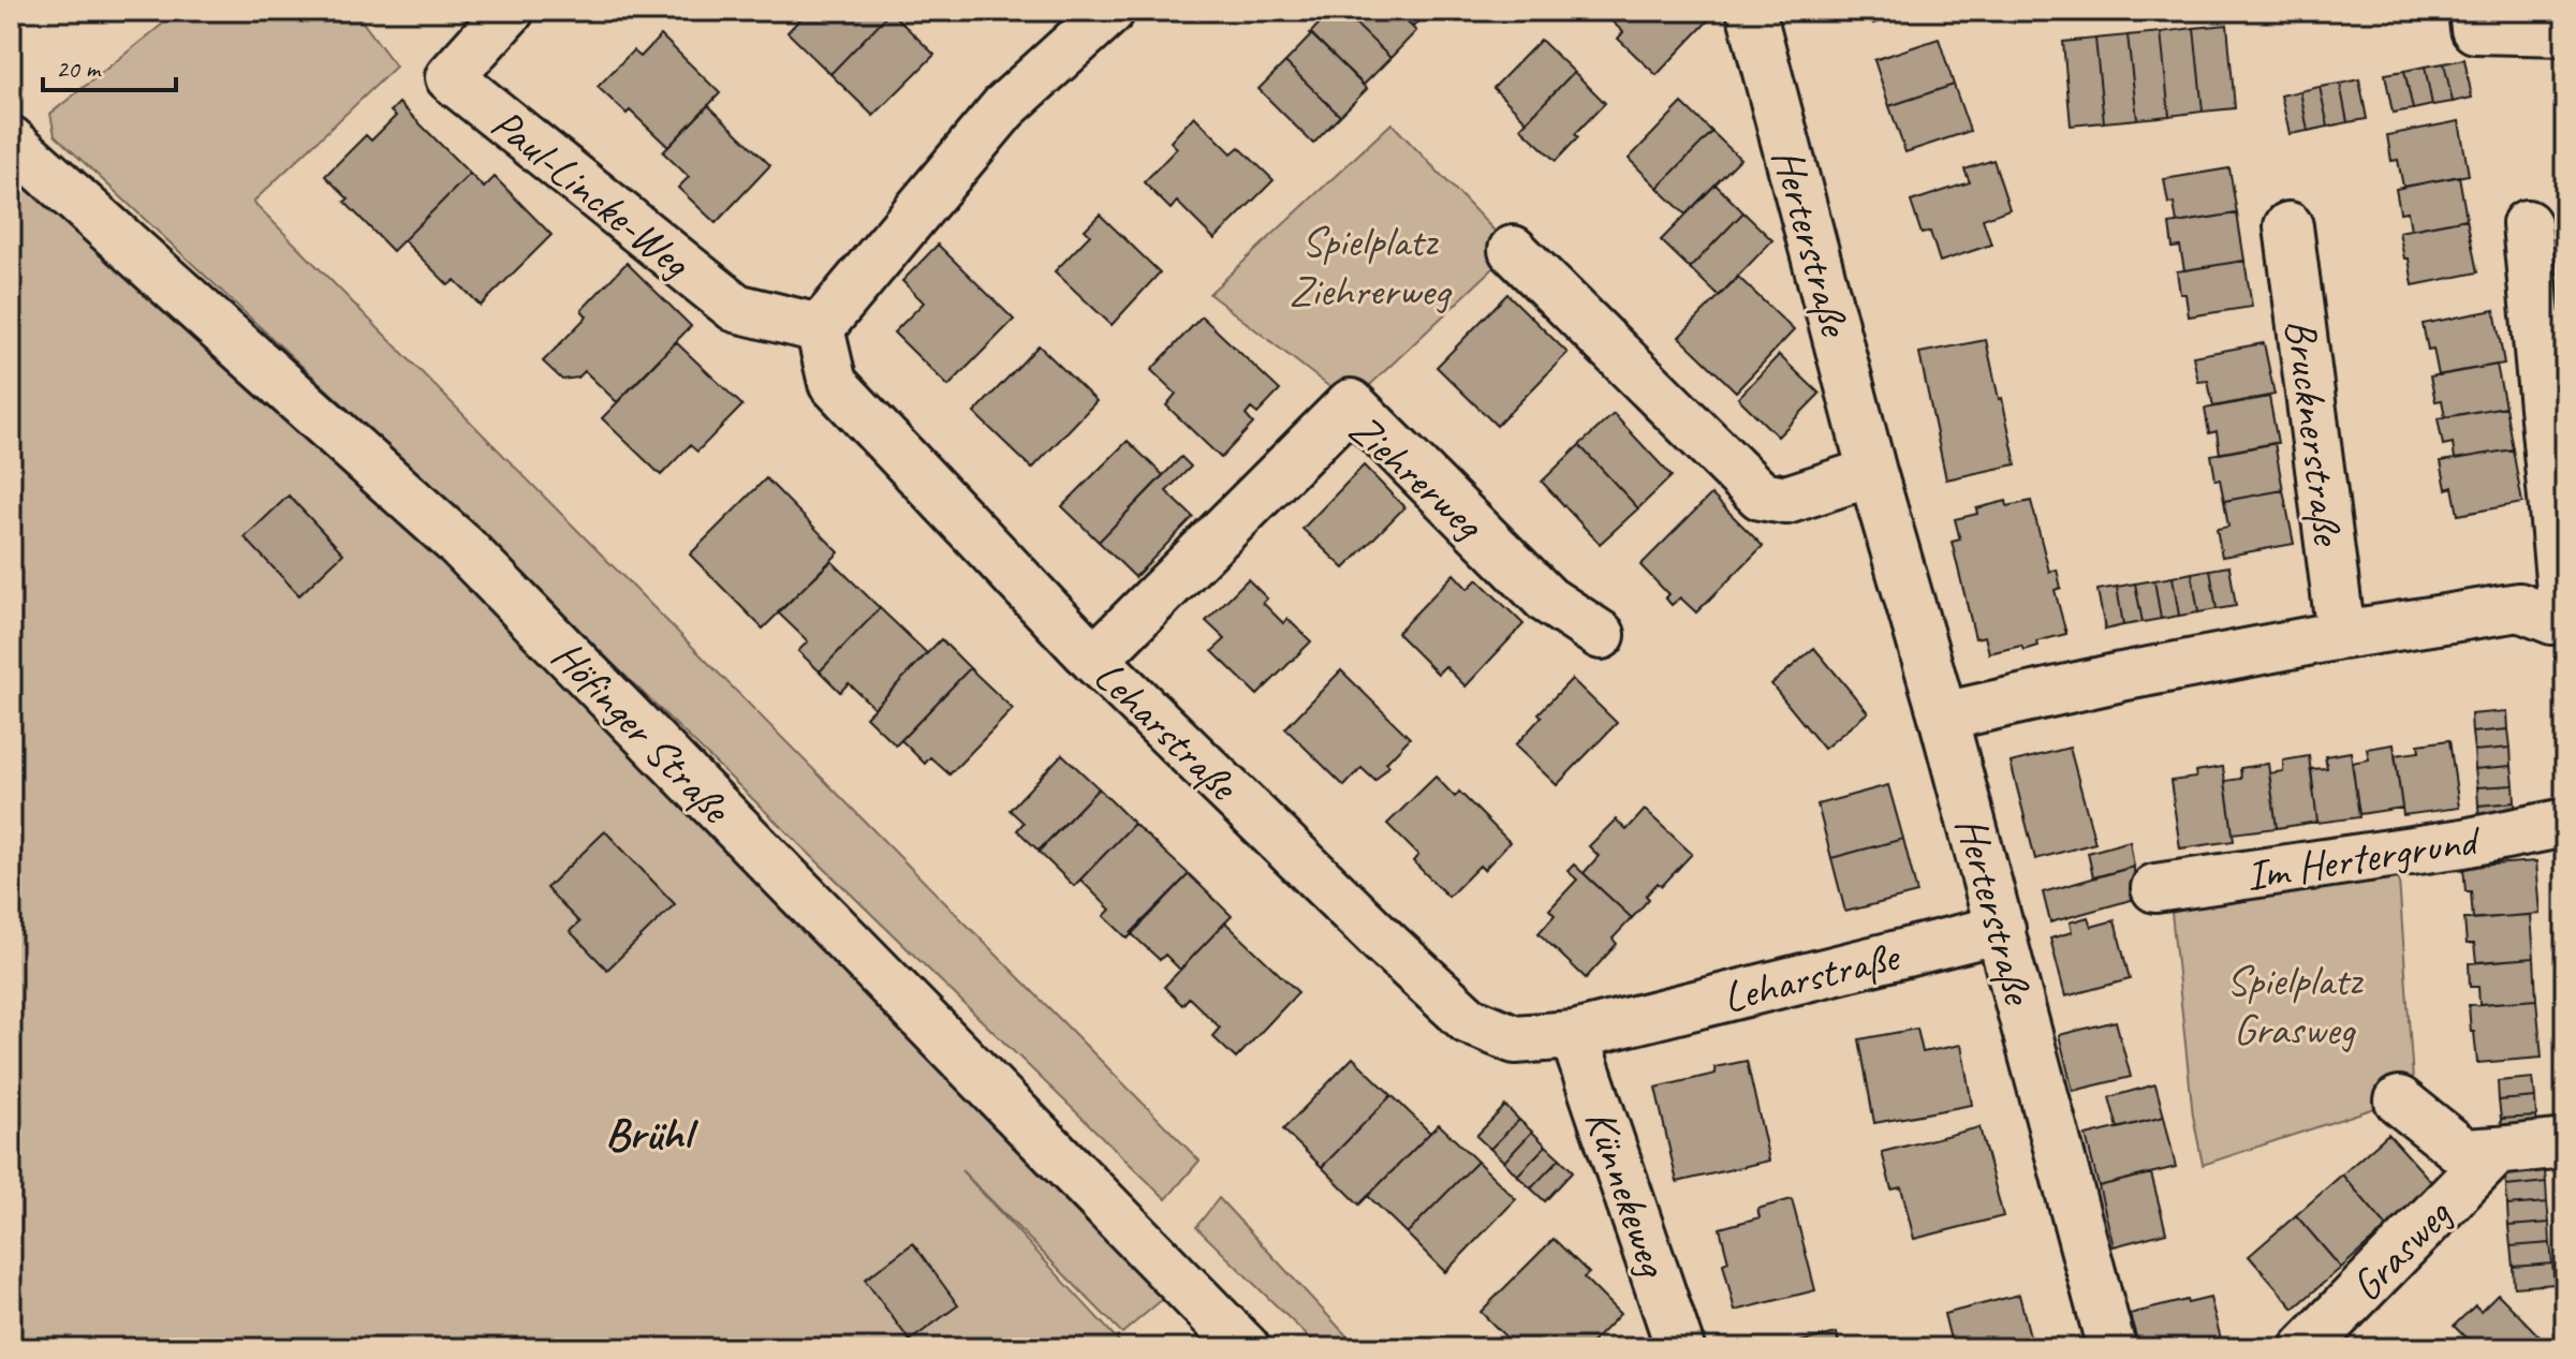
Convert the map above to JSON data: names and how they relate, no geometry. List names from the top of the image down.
{
  "streets": {
    "street": [
      "Paul-Lincke-Weg",
      "Herterstraße",
      "Brucknerstraße",
      "Ziehrerweg",
      "Leharstraße",
      "Höfinger Straße",
      "Im Hertergrund",
      "Künnekeweg",
      "Grasweg"
    ]
  },
  "crossings": [
    ["Paul-Lincke-Weg", "Leharstraße"],
    ["Herterstraße", "Leharstraße"],
    ["Ziehrerweg", "Leharstraße"],
    ["Leharstraße", "Künnekeweg"]
  ],
  "districts": ["Brühl"],
  "parks": ["Spielplatz Ziehrerweg", "Spielplatz Grasweg"],
  "scale_bar": "20 m"
}
